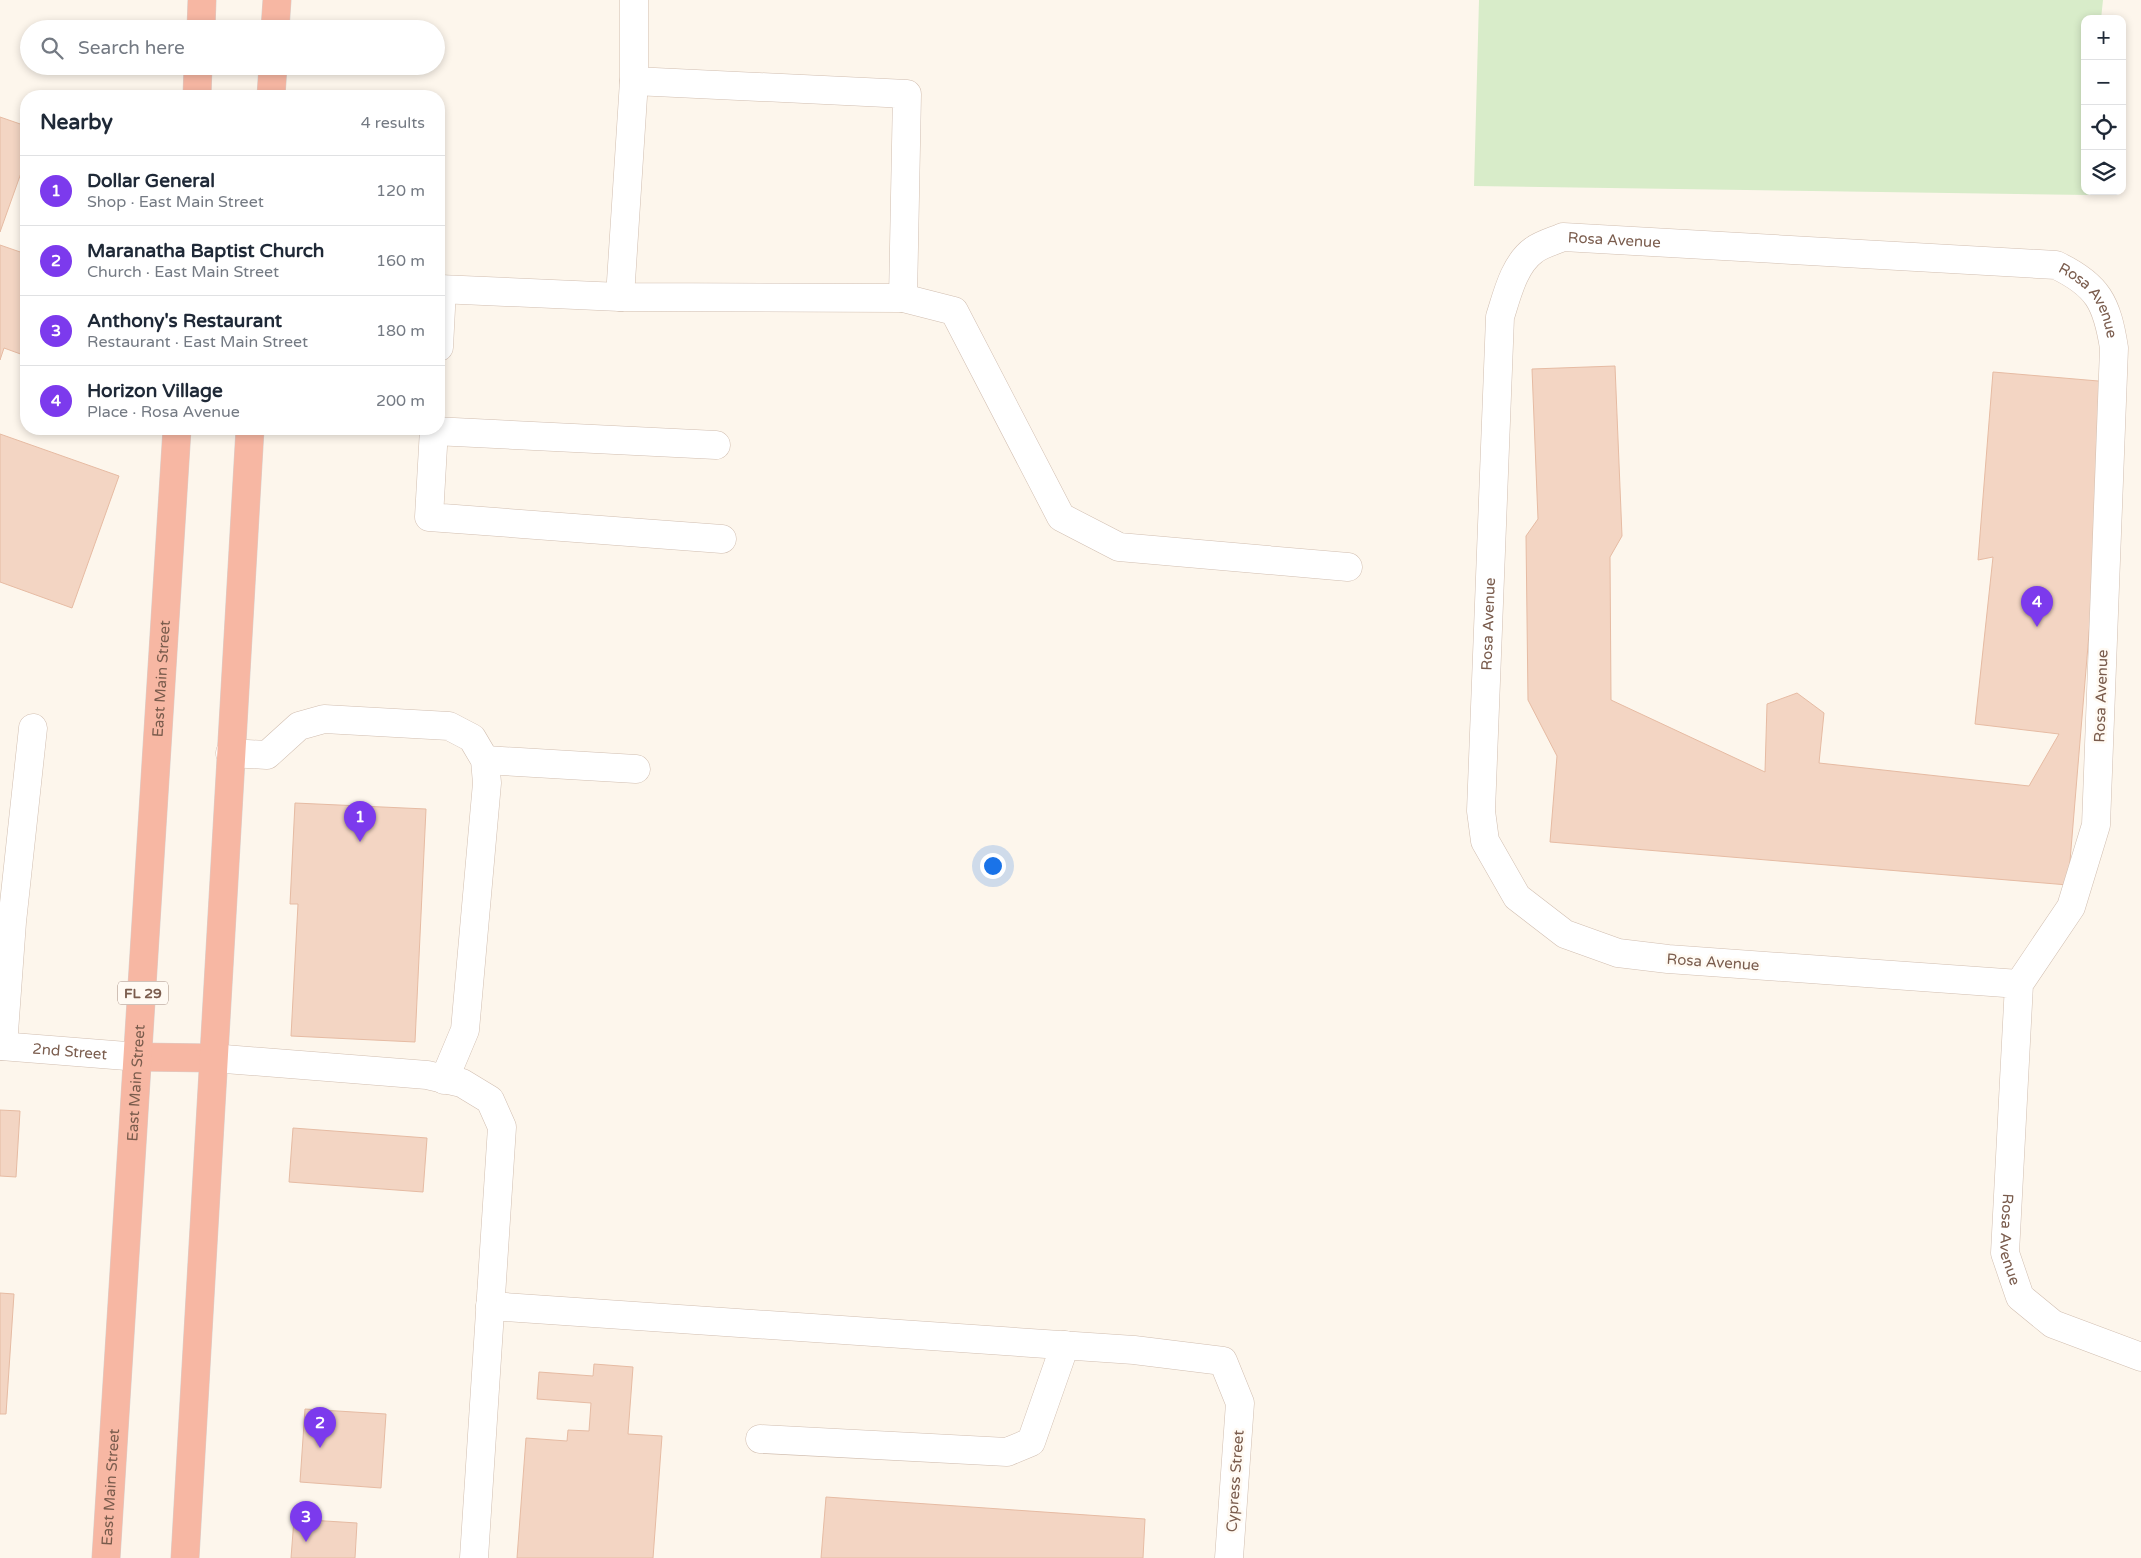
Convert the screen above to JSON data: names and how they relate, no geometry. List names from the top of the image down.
{
  "streets": {
    "highway": ["East Main Street", "FL 29"],
    "street": ["Rosa Avenue", "2nd Street", "Cypress Street"]
  },
  "crossings": [
    ["East Main Street", "2nd Street"]
  ],
  "page": {
    "map_buttons": ["+", "−"],
    "search": "Search here",
    "heading": ["Nearby", "4 results"],
    "list": [
      {
        "mark": "1",
        "name": "Dollar General",
        "note": "Shop · East Main Street",
        "value": "120 m"
      },
      {
        "mark": "2",
        "name": "Maranatha Baptist Church",
        "note": "Church · East Main Street",
        "value": "160 m"
      },
      {
        "mark": "3",
        "name": "Anthony's Restaurant",
        "note": "Restaurant · East Main Street",
        "value": "180 m"
      },
      {
        "mark": "4",
        "name": "Horizon Village",
        "note": "Place · Rosa Avenue",
        "value": "200 m"
      }
    ],
    "pins": [
      "4",
      "1",
      "2",
      "3"
    ]
  }
}
